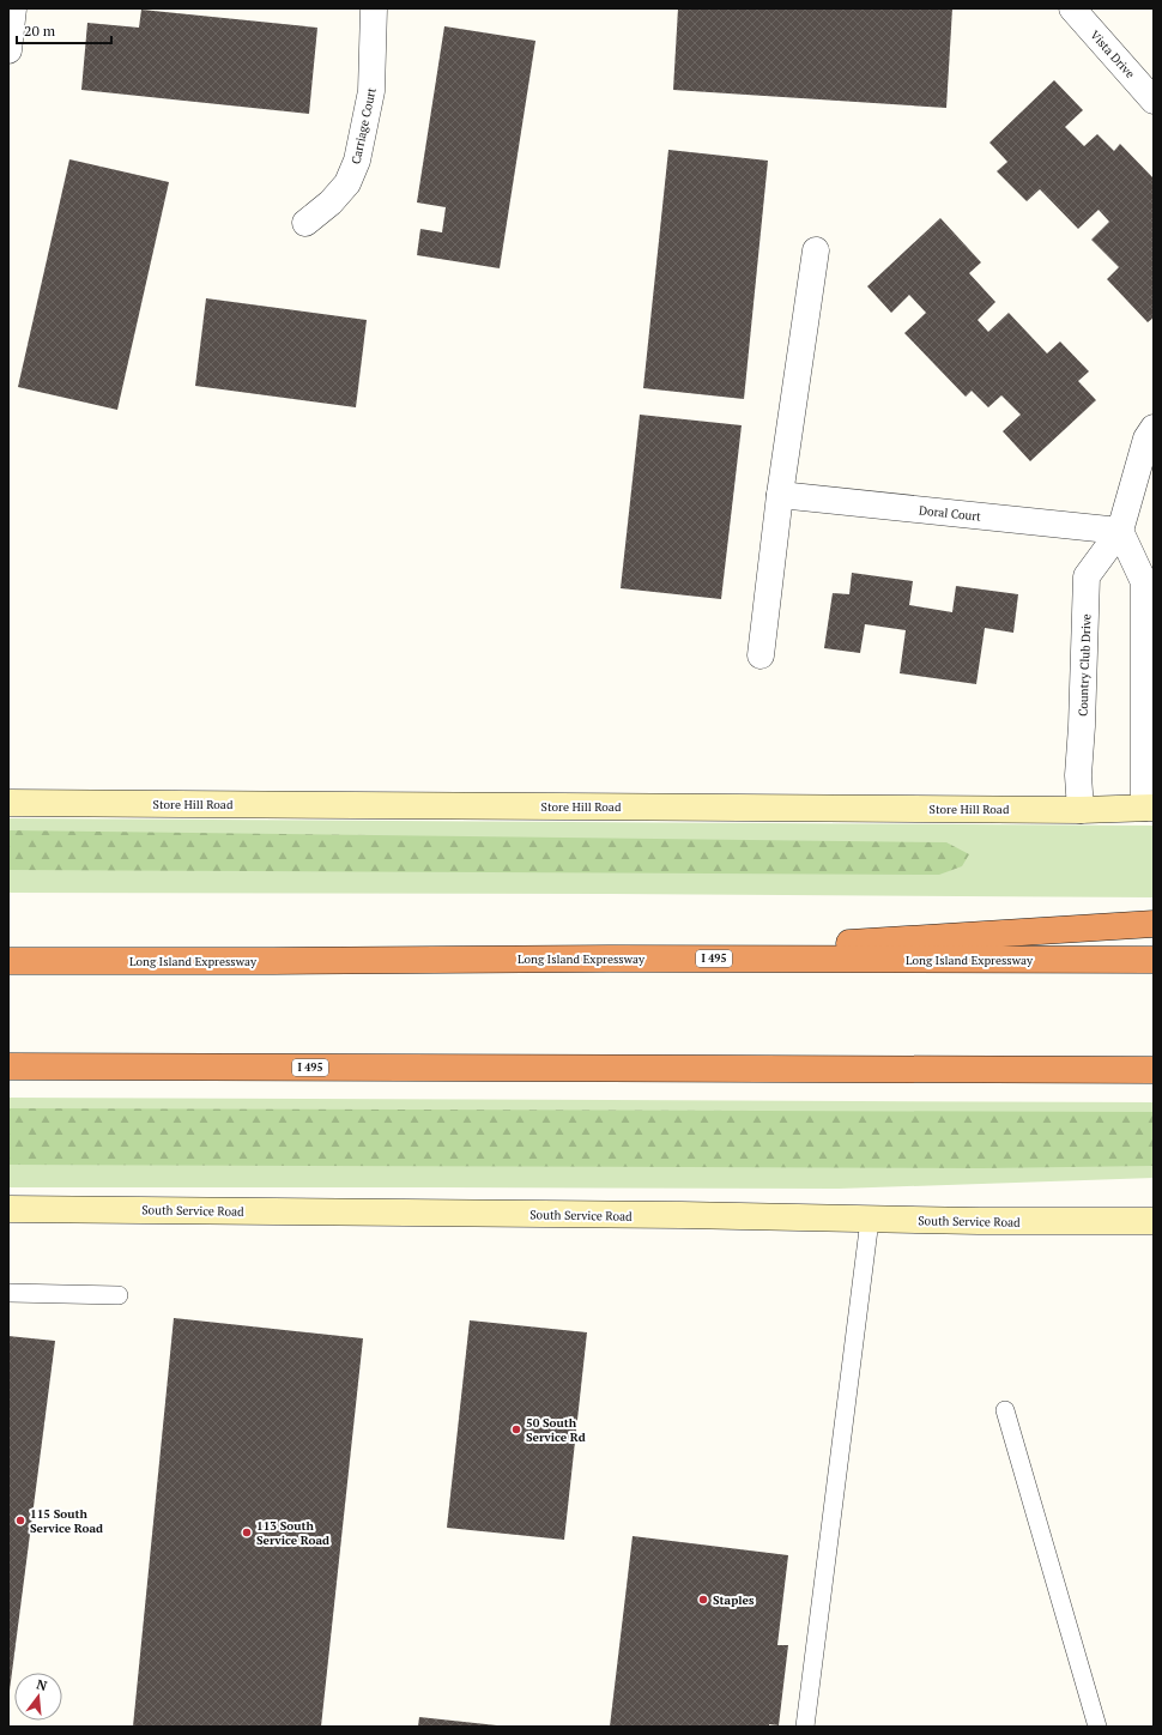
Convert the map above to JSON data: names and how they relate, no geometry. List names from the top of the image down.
{
  "streets": {
    "highway": ["Long Island Expressway", "I 495"],
    "main road": ["Store Hill Road", "South Service Road"],
    "street": [
      "Vista Drive",
      "Carriage Court",
      "Doral Court",
      "Country Club Drive"
    ]
  },
  "crossings": [
    ["Doral Court", "Country Club Drive"],
    ["Country Club Drive", "Store Hill Road"]
  ],
  "places": [
    "50 South Service Rd",
    "115 South Service Road",
    "113 South Service Road",
    "Staples"
  ],
  "scale_bar": "20 m",
  "north": "top"
}
